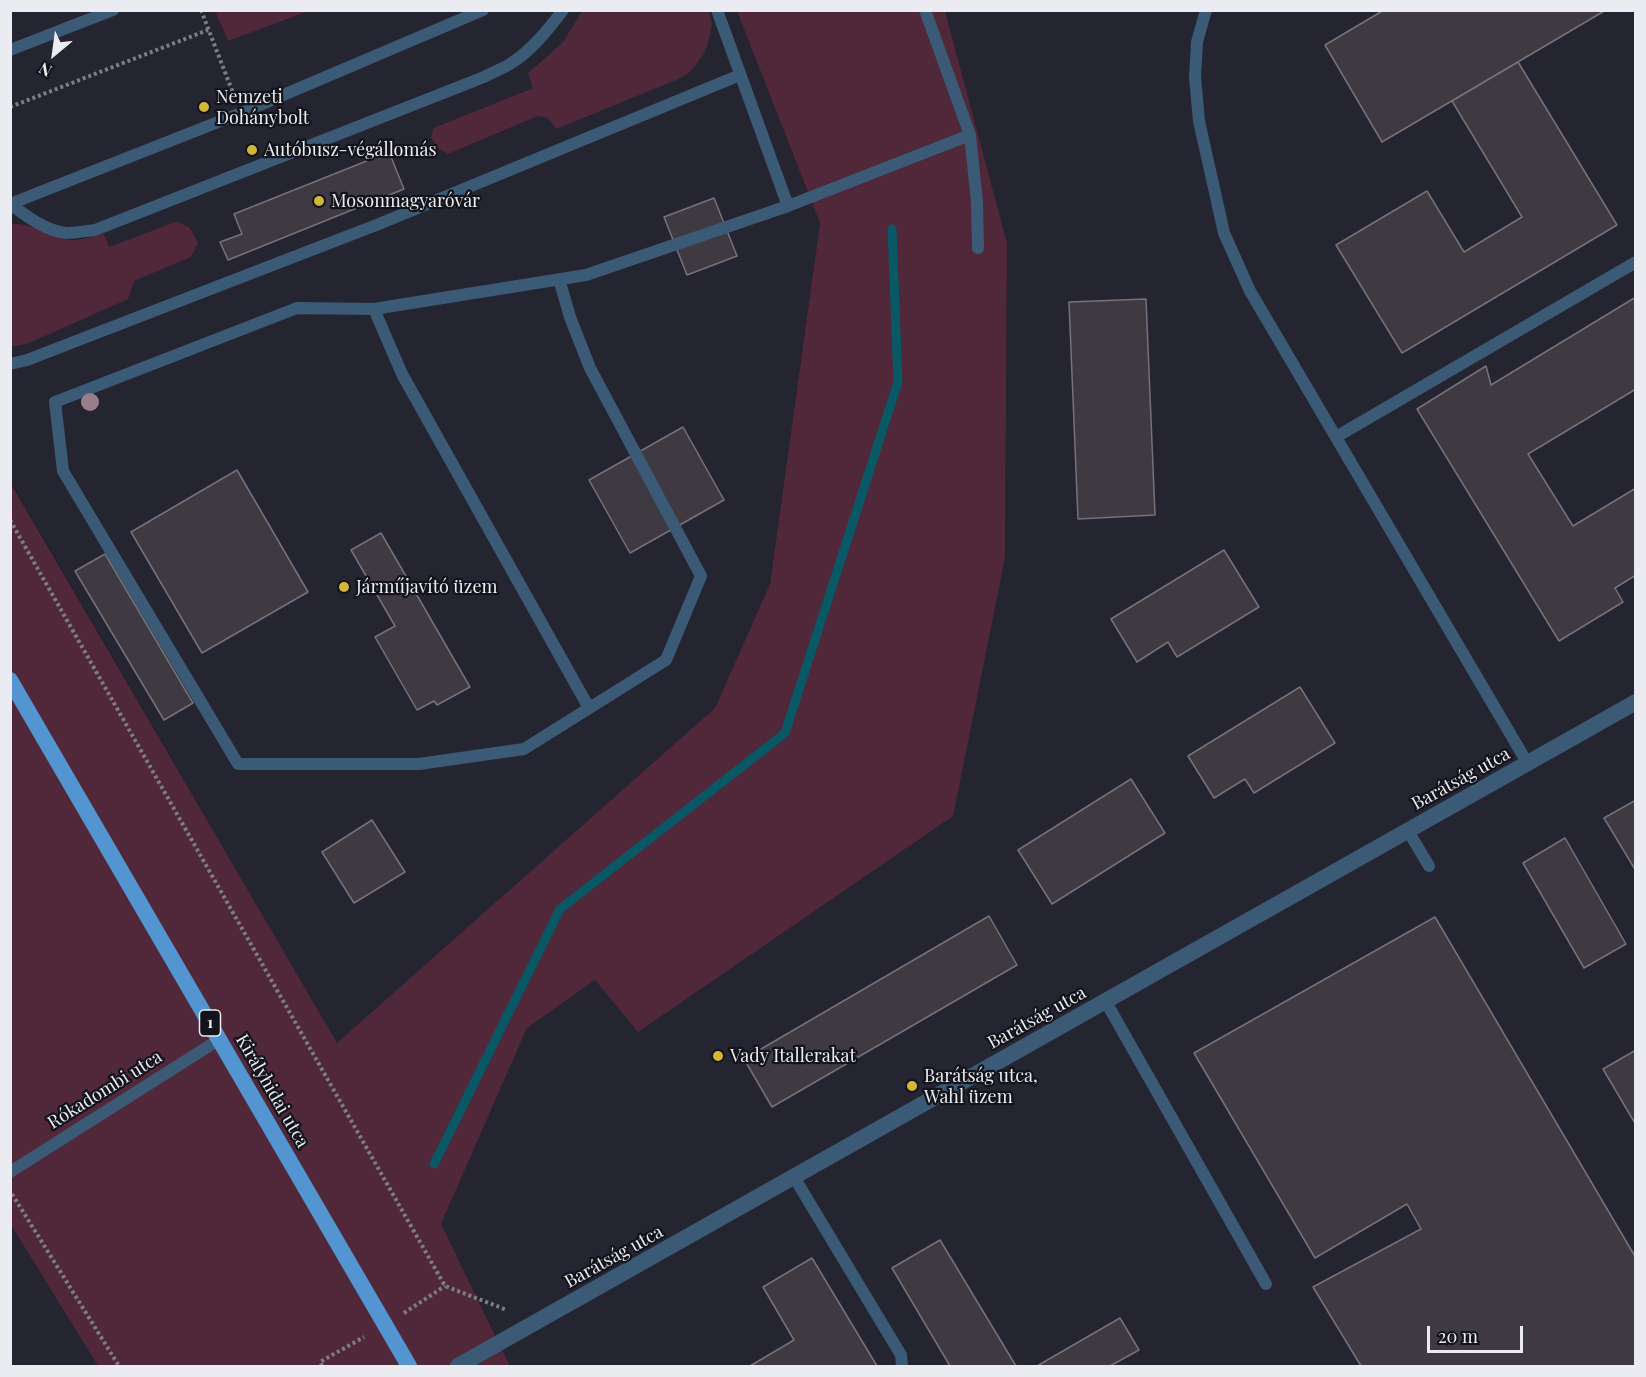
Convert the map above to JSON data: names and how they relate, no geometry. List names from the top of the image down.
{
  "streets": {
    "main road": ["1", "Királyhidai utca"],
    "street": ["Barátság utca"],
    "lane": ["Rókadombi utca"]
  },
  "crossings": [
    ["Rókadombi utca", "Királyhidai utca"]
  ],
  "places": [
    "Nemzeti Dohánybolt",
    "Autóbusz-végállomás",
    "Mosonmagyaróvár",
    "Járműjavító üzem",
    "Vady Itallerakat",
    "Barátság utca, Wahl üzem"
  ],
  "scale_bar": "20 m",
  "north": "bottom left"
}
